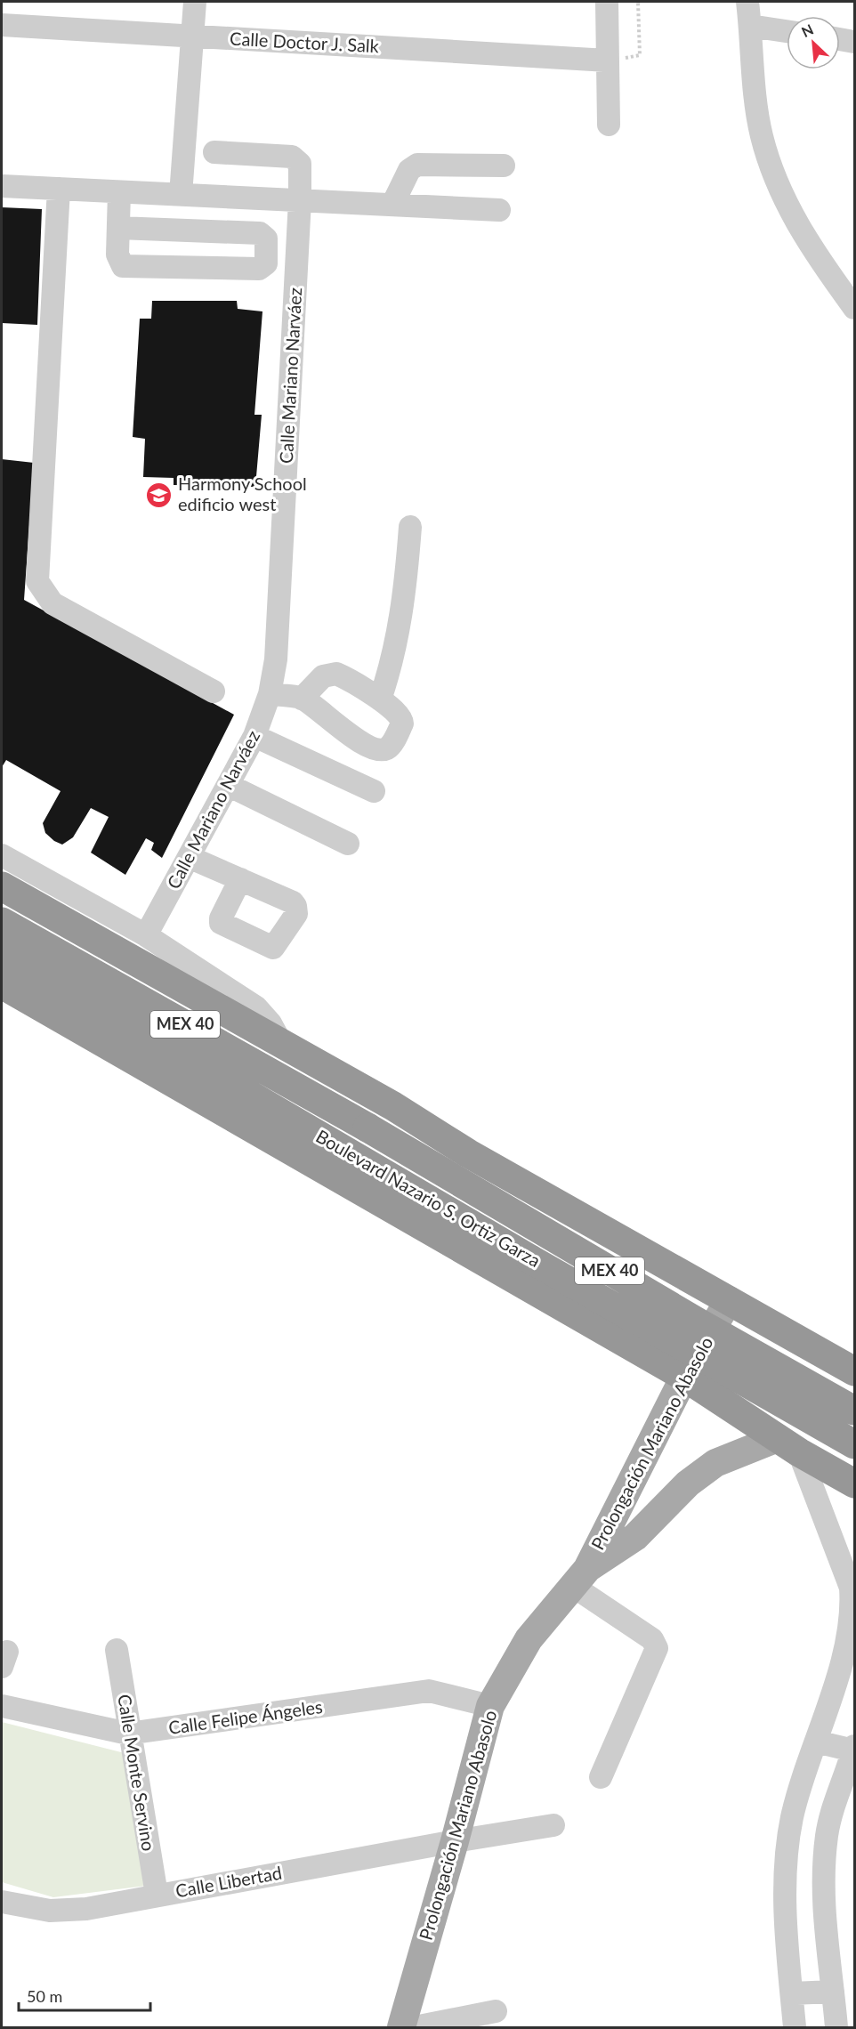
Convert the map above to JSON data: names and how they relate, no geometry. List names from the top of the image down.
{
  "streets": {
    "highway": ["MEX 40", "Boulevard Nazario S. Ortiz Garza"],
    "main road": ["Prolongación Mariano Abasolo"],
    "street": [
      "Calle Doctor J. Salk",
      "Calle Mariano Narváez",
      "Calle Felipe Ángeles",
      "Calle Monte Servino",
      "Calle Libertad"
    ]
  },
  "crossings": [
    ["Prolongación Mariano Abasolo", "Calle Felipe Ángeles"],
    ["Prolongación Mariano Abasolo", "Calle Libertad"],
    ["Calle Felipe Ángeles", "Calle Monte Servino"],
    ["Calle Monte Servino", "Calle Libertad"]
  ],
  "places": {
    "school or university": ["Harmony School edificio west"]
  },
  "scale_bar": "50 m",
  "north": "top left"
}
